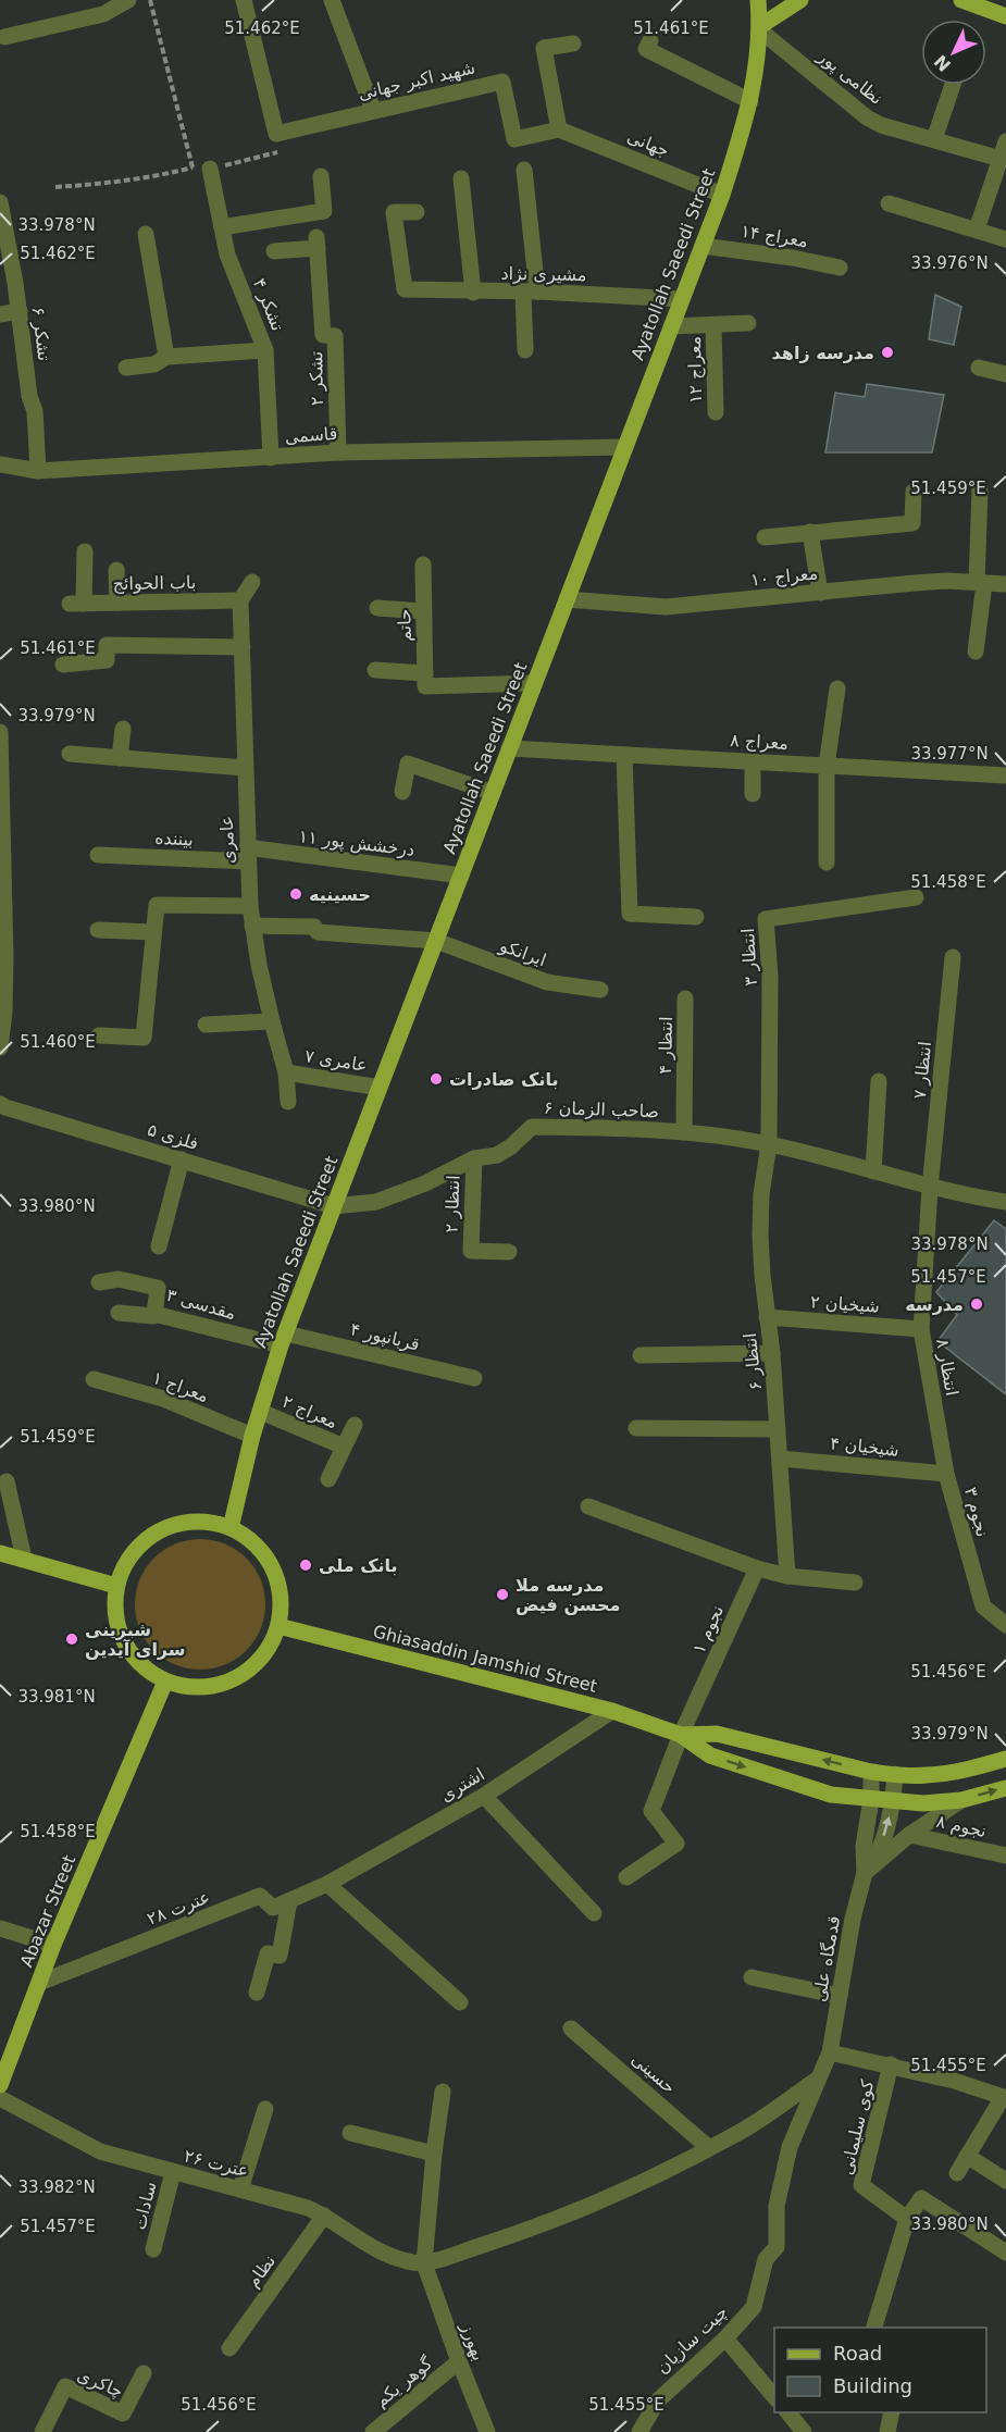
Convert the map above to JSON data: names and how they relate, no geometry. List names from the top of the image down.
{
  "streets": {
    "main road": ["Ayatollah Saeedi Street", "Ghiasaddin Jamshid Street", "Abazar Street"],
    "street": [
      "نظامی پور",
      "شهید اکبر جهانی",
      "جهانی",
      "معراج ۱۴",
      "مشیری نژاد",
      "تشکر ۴",
      "تشکر ۶",
      "معراج ۱۲",
      "تشکر ۲",
      "قاسمی",
      "معراج ۱۰",
      "باب الحوائج",
      "حاتم",
      "معراج ۸",
      "بیننده",
      "عامری",
      "درخشش پور ۱۱",
      "ایرانکو",
      "انتظار ۳",
      "انتظار ۴",
      "عامری ۷",
      "انتظار ۷",
      "صاحب الزمان ۶",
      "فلزی ۵",
      "انتظار ۲",
      "مقدسی ۳",
      "شیخیان ۲",
      "قربانپور ۴",
      "انتظار ۶",
      "انتظار ۸",
      "معراج ۱",
      "معراج ۲",
      "شیخیان ۴",
      "نجوم ۳",
      "نجوم ۱",
      "اشتری",
      "نجوم ۸",
      "عترت ۲۸",
      "قدمگاه علی",
      "حسینی",
      "کوی سلیمانی",
      "عترت ۲۶",
      "سادات",
      "نظام",
      "چیت سازیان",
      "بهورز",
      "گوهر یکم",
      "چاکری"
    ]
  },
  "crossings": [
    ["نظامی پور", "Ayatollah Saeedi Street"],
    ["شهید اکبر جهانی", "جهانی"],
    ["جهانی", "Ayatollah Saeedi Street"],
    ["معراج ۱۴", "Ayatollah Saeedi Street"],
    ["Ayatollah Saeedi Street", "مشیری نژاد"],
    ["Ayatollah Saeedi Street", "معراج ۱۲"],
    ["Ayatollah Saeedi Street", "قاسمی"],
    ["Ayatollah Saeedi Street", "معراج ۱۰"],
    ["Ayatollah Saeedi Street", "معراج ۸"],
    ["Ayatollah Saeedi Street", "درخشش پور ۱۱"],
    ["Ayatollah Saeedi Street", "ایرانکو"],
    ["Ayatollah Saeedi Street", "عامری ۷"],
    ["Ayatollah Saeedi Street", "صاحب الزمان ۶"],
    ["Ayatollah Saeedi Street", "فلزی ۵"],
    ["Ayatollah Saeedi Street", "مقدسی ۳"],
    ["Ayatollah Saeedi Street", "قربانپور ۴"],
    ["Ayatollah Saeedi Street", "معراج ۱"],
    ["Ayatollah Saeedi Street", "معراج ۲"],
    ["Ayatollah Saeedi Street", "Ghiasaddin Jamshid Street"],
    ["Ayatollah Saeedi Street", "Abazar Street"],
    ["تشکر ۴", "قاسمی"],
    ["تشکر ۶", "قاسمی"],
    ["تشکر ۲", "قاسمی"],
    ["باب الحوائج", "عامری"],
    ["بیننده", "عامری"],
    ["بیننده", "درخشش پور ۱۱"],
    ["عامری", "درخشش پور ۱۱"],
    ["عامری", "ایرانکو"],
    ["عامری", "عامری ۷"],
    ["انتظار ۳", "صاحب الزمان ۶"],
    ["انتظار ۳", "انتظار ۶"],
    ["انتظار ۴", "صاحب الزمان ۶"],
    ["انتظار ۷", "صاحب الزمان ۶"],
    ["انتظار ۷", "انتظار ۸"],
    ["صاحب الزمان ۶", "فلزی ۵"],
    ["صاحب الزمان ۶", "انتظار ۲"],
    ["صاحب الزمان ۶", "انتظار ۶"],
    ["صاحب الزمان ۶", "انتظار ۸"],
    ["مقدسی ۳", "قربانپور ۴"],
    ["شیخیان ۲", "انتظار ۶"],
    ["شیخیان ۲", "انتظار ۸"],
    ["انتظار ۶", "شیخیان ۴"],
    ["انتظار ۸", "شیخیان ۴"],
    ["انتظار ۸", "نجوم ۳"],
    ["شیخیان ۴", "نجوم ۳"],
    ["نجوم ۱", "Ghiasaddin Jamshid Street"],
    ["Ghiasaddin Jamshid Street", "اشتری"],
    ["Ghiasaddin Jamshid Street", "Abazar Street"],
    ["عترت ۲۸", "Abazar Street"],
    ["قدمگاه علی", "چیت سازیان"],
    ["عترت ۲۶", "سادات"],
    ["عترت ۲۶", "نظام"],
    ["عترت ۲۶", "بهورز"],
    ["بهورز", "گوهر یکم"]
  ],
  "places": [
    "مدرسه زاهد",
    "حسینیه",
    "بانک صادرات",
    "مدرسه",
    "بانک ملی",
    "مدرسه ملا محسن فیض",
    "شیرینی سرای آیدین"
  ],
  "legend": ["Road", "Building"],
  "north": "bottom left",
  "coordinates": [
    "51.462°E",
    "51.461°E",
    "33.978°N",
    "33.976°N",
    "51.459°E",
    "33.979°N",
    "33.977°N",
    "51.458°E",
    "51.460°E",
    "33.980°N",
    "51.457°E",
    "51.456°E",
    "33.981°N",
    "51.455°E",
    "33.982°N"
  ]
}
